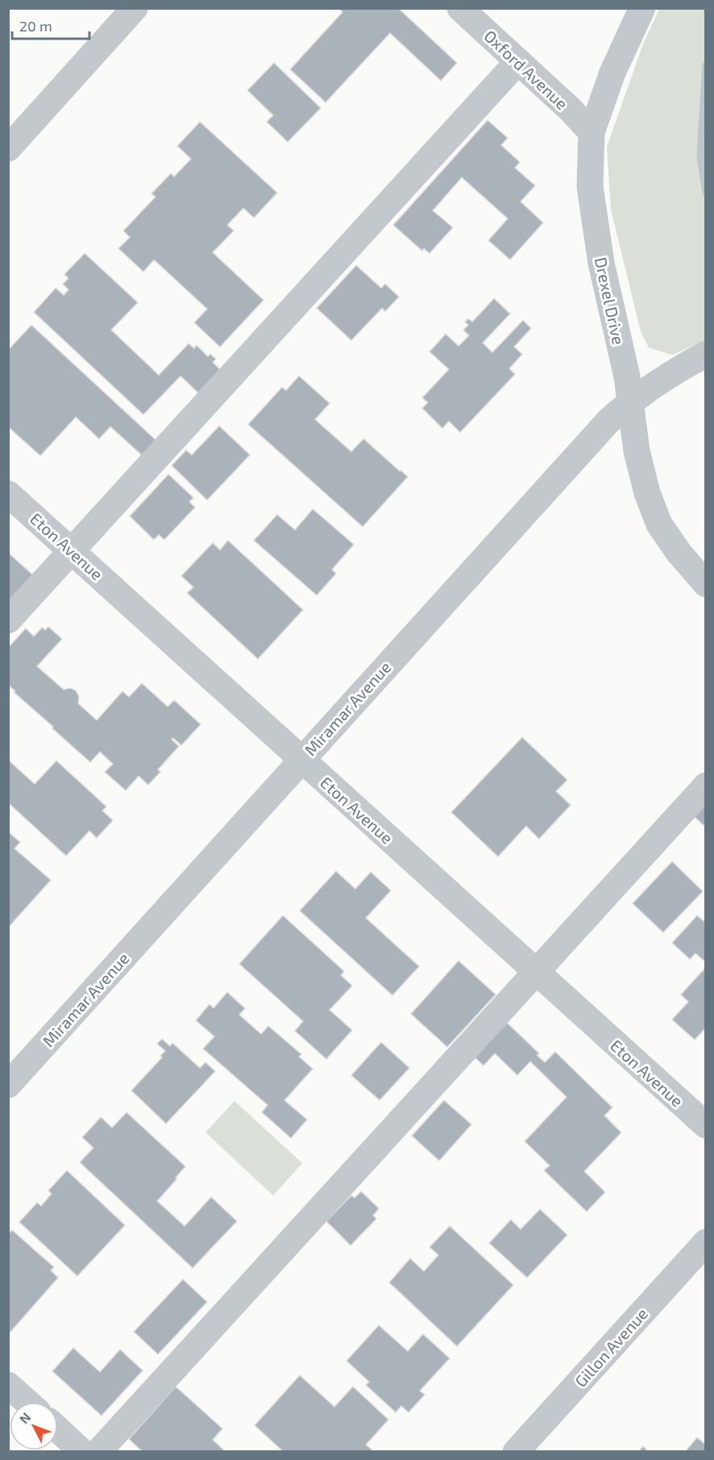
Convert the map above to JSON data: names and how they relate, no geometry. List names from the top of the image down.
{
  "streets": {
    "street": [
      "Oxford Avenue",
      "Drexel Drive",
      "Eton Avenue",
      "Miramar Avenue",
      "Gillon Avenue"
    ]
  },
  "crossings": [
    ["Oxford Avenue", "Drexel Drive"],
    ["Drexel Drive", "Miramar Avenue"],
    ["Eton Avenue", "Miramar Avenue"]
  ],
  "scale_bar": "20 m",
  "north": "top left"
}
